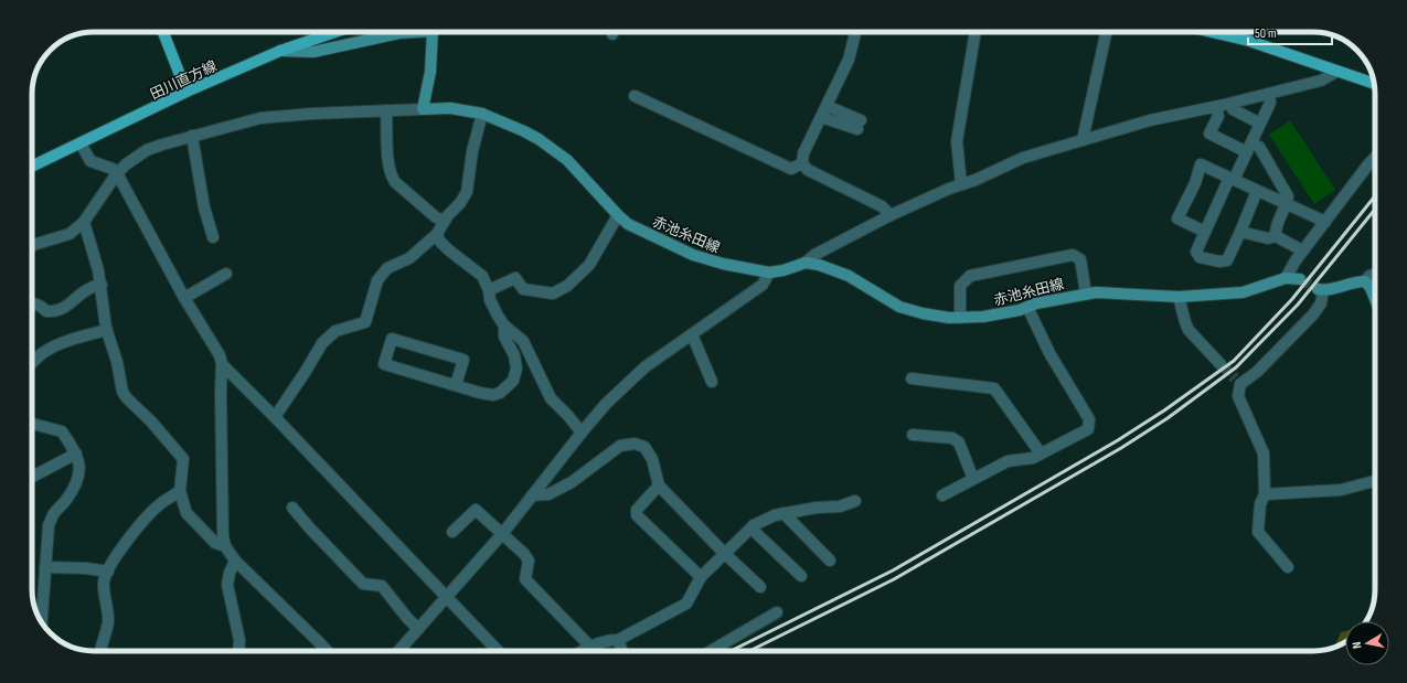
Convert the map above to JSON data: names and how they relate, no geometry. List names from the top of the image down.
{
  "streets": {
    "main road": ["田川直方線", "赤池糸田線"]
  },
  "scale_bar": "50 m",
  "north": "left"
}
